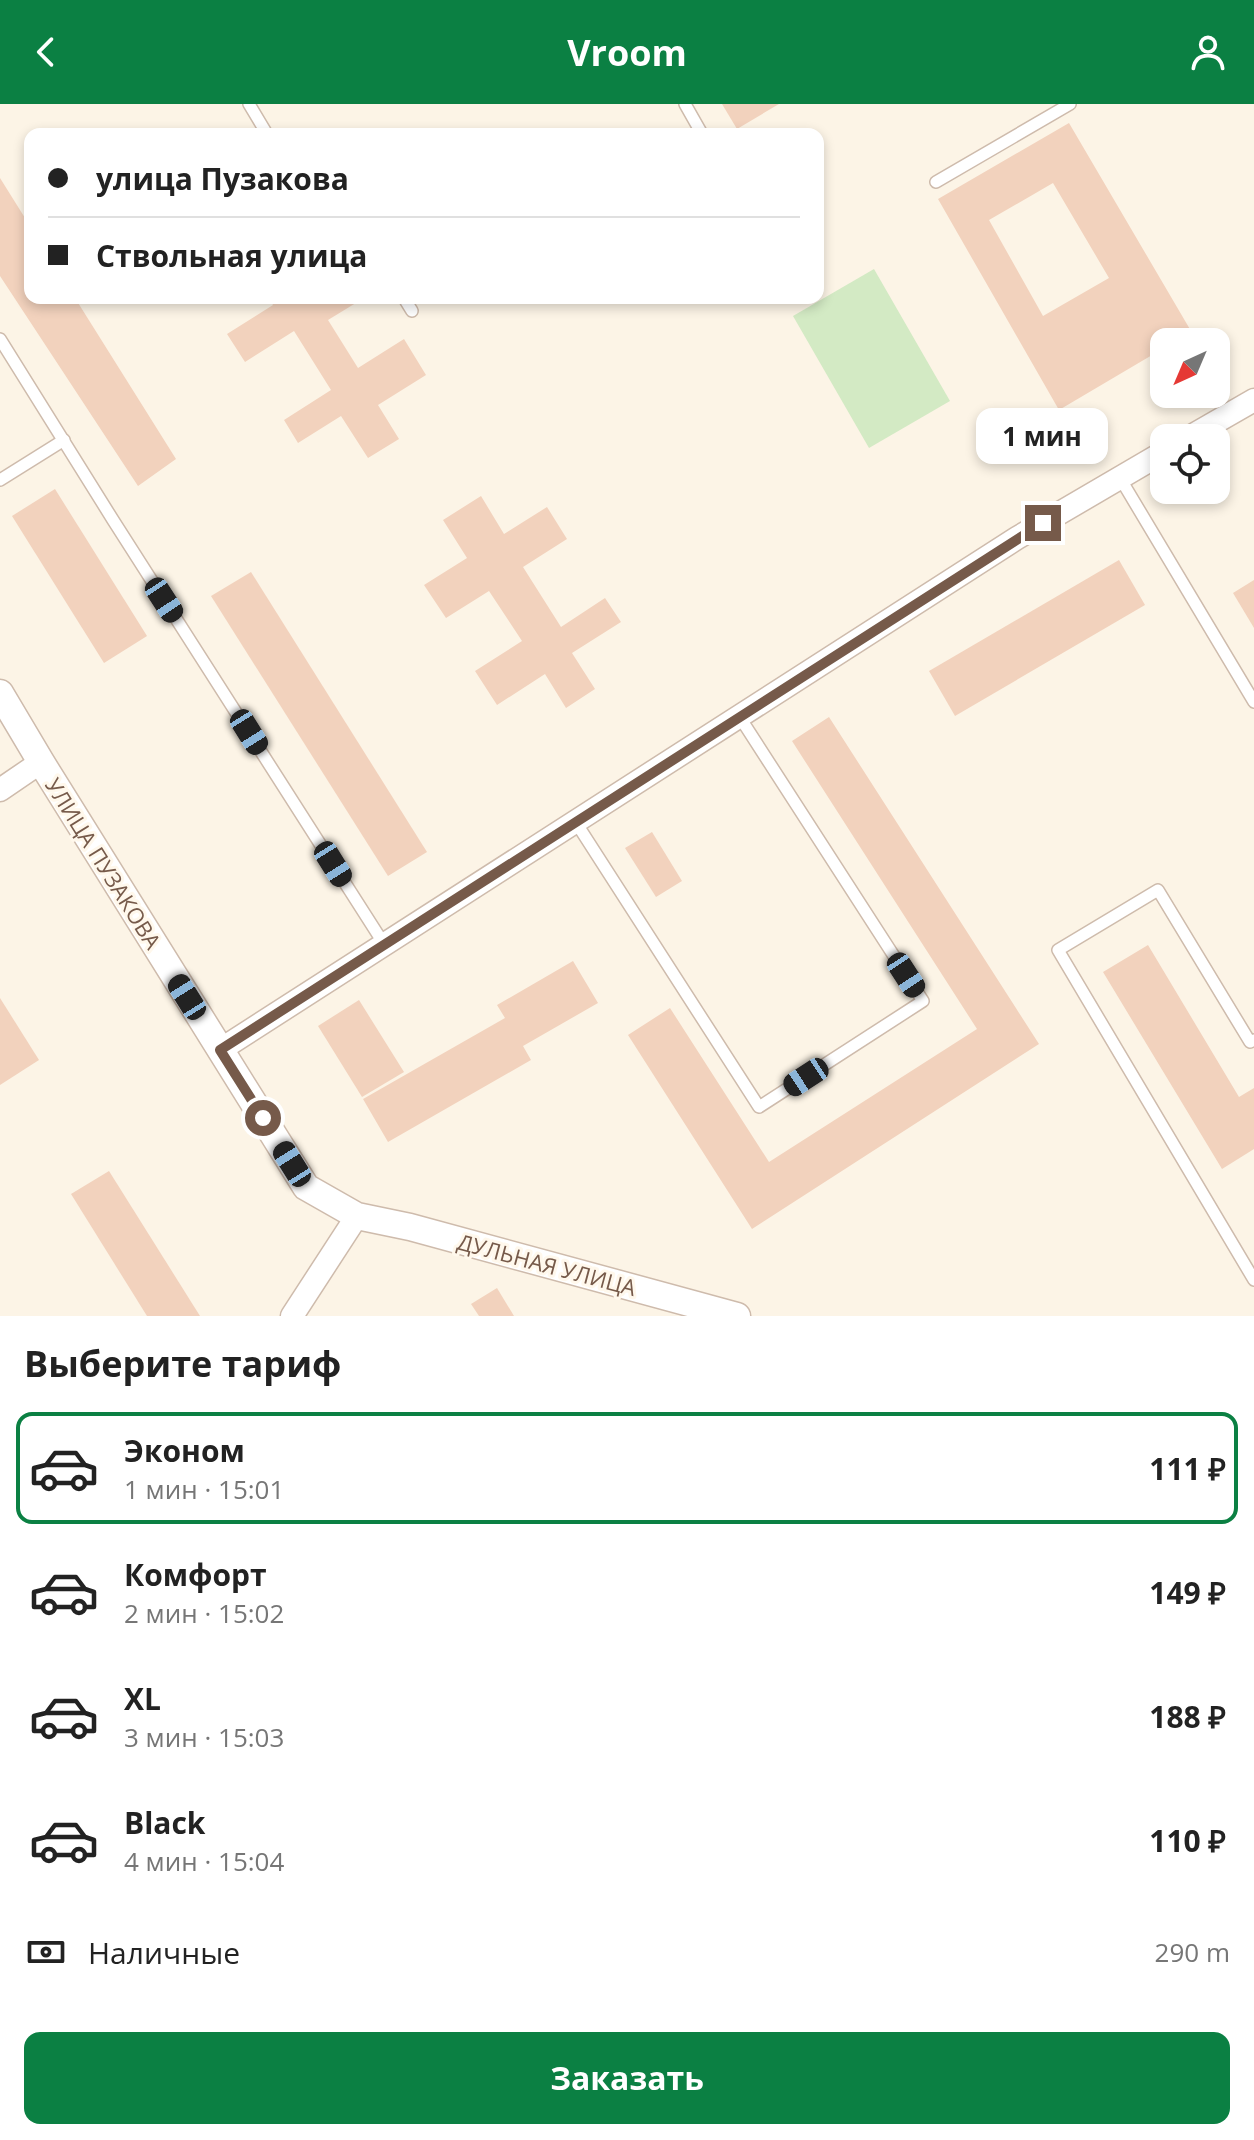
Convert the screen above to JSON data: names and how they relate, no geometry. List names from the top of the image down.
{
  "streets": {
    "street": ["УЛИЦА ПУЗАКОВА", "ДУЛЬНАЯ УЛИЦА"]
  },
  "crossings": [
    ["УЛИЦА ПУЗАКОВА", "ДУЛЬНАЯ УЛИЦА"]
  ],
  "north": "bottom left",
  "page": {
    "header": "Vroom",
    "banner": ["улица Пузакова", "Ствольная улица"],
    "bubble": "1 мин",
    "heading": "Выберите тариф",
    "list": [
      {
        "name": "Эконом",
        "note": "1 мин · 15:01",
        "value": "111 ₽"
      },
      {
        "name": "Комфорт",
        "note": "2 мин · 15:02",
        "value": "149 ₽"
      },
      {
        "name": "XL",
        "note": "3 мин · 15:03",
        "value": "188 ₽"
      },
      {
        "name": "Black",
        "note": "4 мин · 15:04",
        "value": "110 ₽"
      }
    ],
    "pay": ["Наличные", "290 m"],
    "buttons": "Заказать"
  }
}
